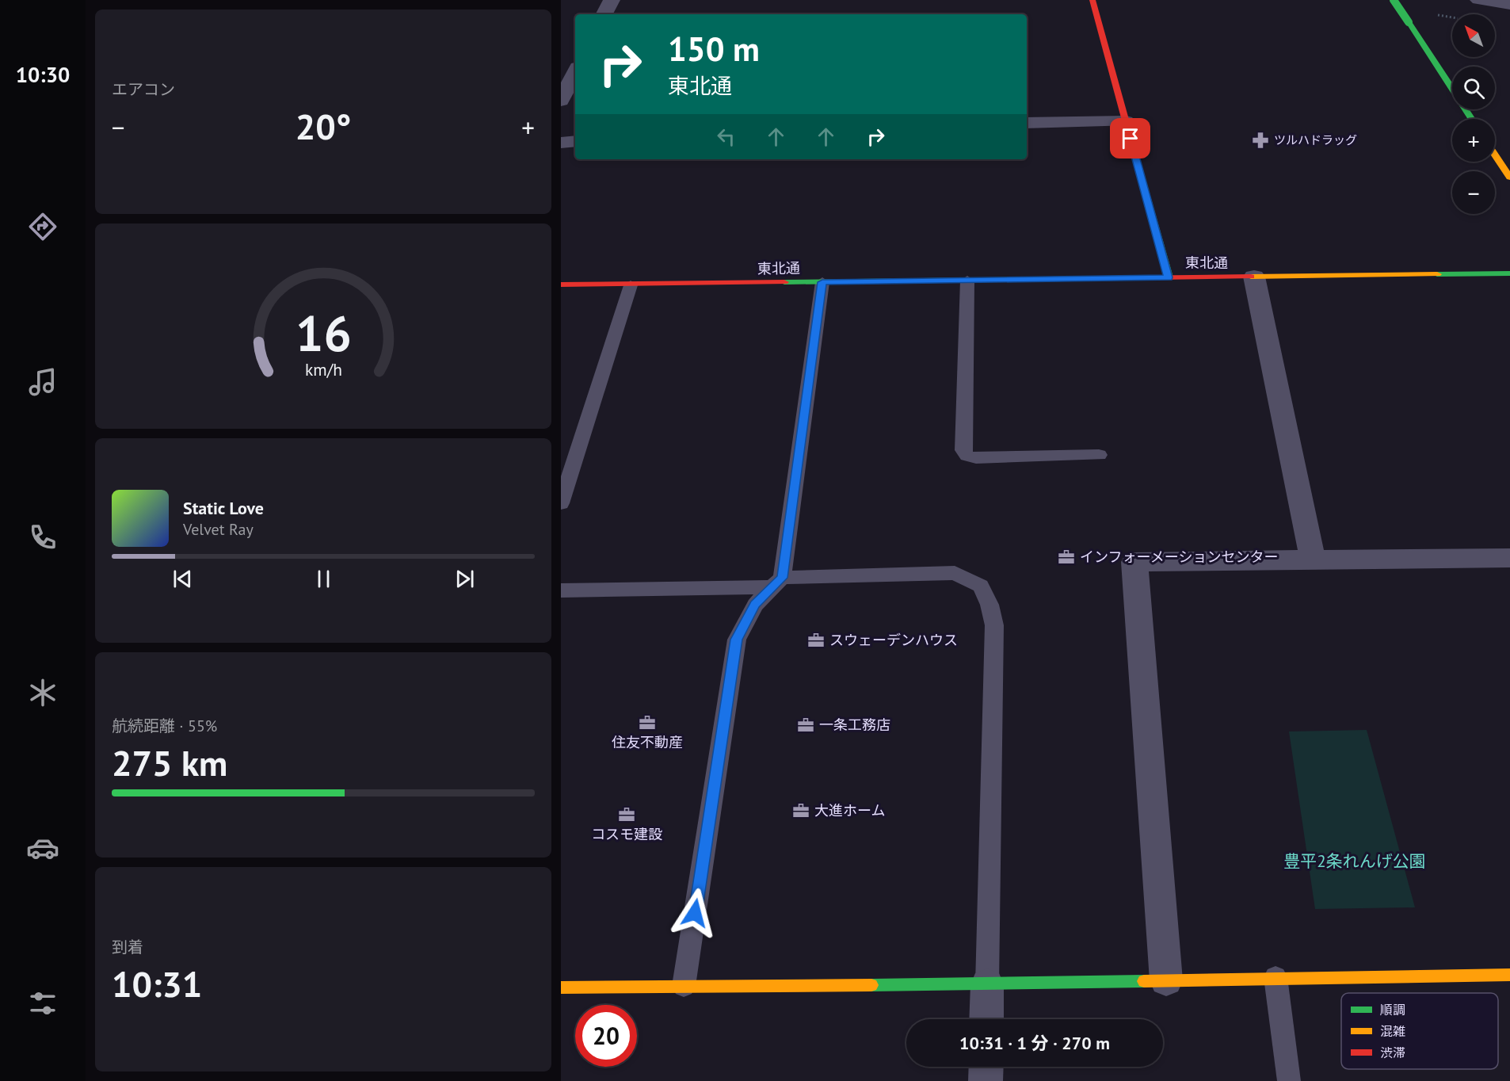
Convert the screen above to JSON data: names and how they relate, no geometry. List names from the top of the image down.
{
  "streets": {
    "street": ["東北通"]
  },
  "parks": ["豊平2条れんげ公園"],
  "places": {
    "pharmacy": ["ツルハドラッグ"],
    "office": [
      "インフォーメーションセンター",
      "スウェーデンハウス",
      "住友不動産",
      "一条工務店",
      "大進ホーム",
      "コスモ建設"
    ]
  },
  "legend": ["順調", "混雑", "渋滞"],
  "north": "top left",
  "page": {
    "tabs": "10:30",
    "tile": [
      "エアコン",
      ["航続距離 · 55%", "275 km"],
      ["到着", "10:31"]
    ],
    "map_buttons": ["+", "−"],
    "turn": ["150 m", "東北通"],
    "heat": ["−", "20°", "+"],
    "song": ["Static Love", "Velvet Ray"],
    "limit": "20",
    "trip": "10:31 · 1 分 · 270 m",
    "gauge": ["16", "km/h"]
  }
}
